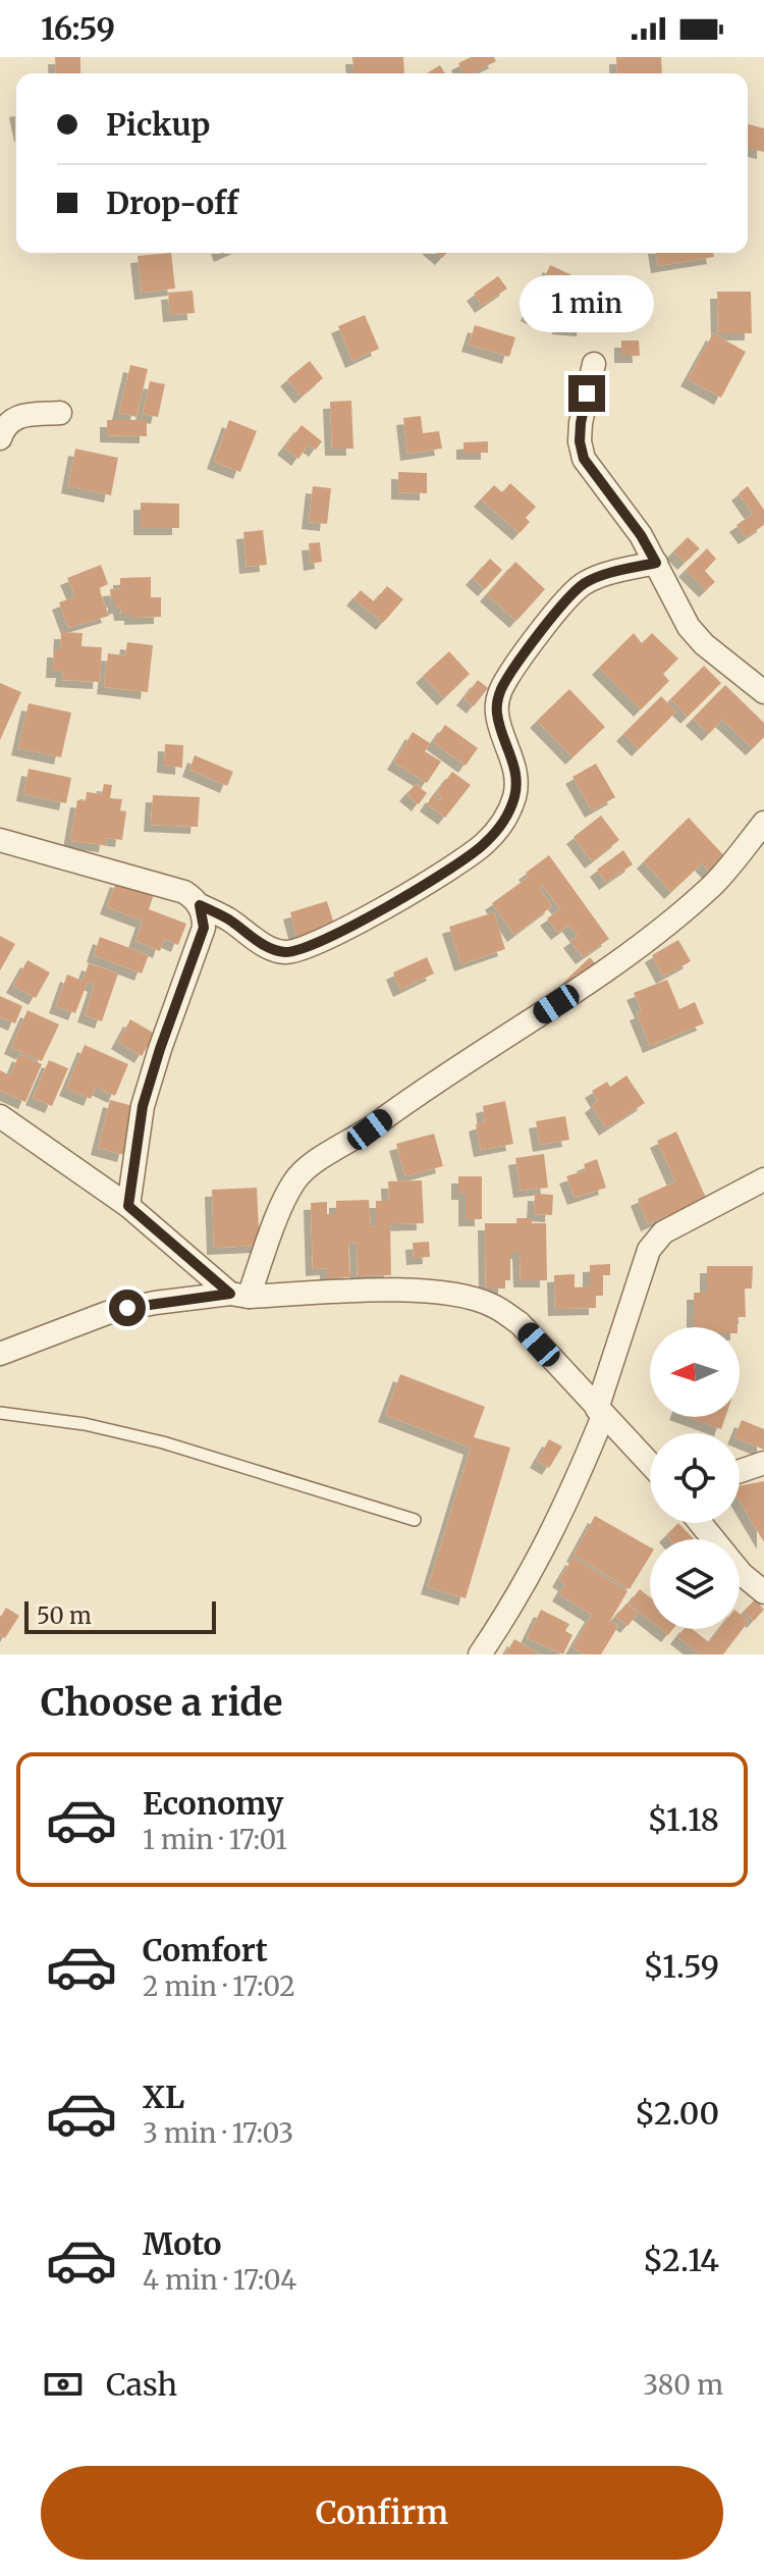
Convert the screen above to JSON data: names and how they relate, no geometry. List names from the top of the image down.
{
  "scale_bar": "50 m",
  "north": "left",
  "page": {
    "status": "16:59",
    "banner": ["Pickup", "Drop-off"],
    "bubble": "1 min",
    "scale": "50 m",
    "heading": "Choose a ride",
    "list": [
      {
        "name": "Economy",
        "note": "1 min · 17:01",
        "value": "$1.18"
      },
      {
        "name": "Comfort",
        "note": "2 min · 17:02",
        "value": "$1.59"
      },
      {
        "name": "XL",
        "note": "3 min · 17:03",
        "value": "$2.00"
      },
      {
        "name": "Moto",
        "note": "4 min · 17:04",
        "value": "$2.14"
      }
    ],
    "pay": ["Cash", "380 m"],
    "buttons": "Confirm"
  }
}
